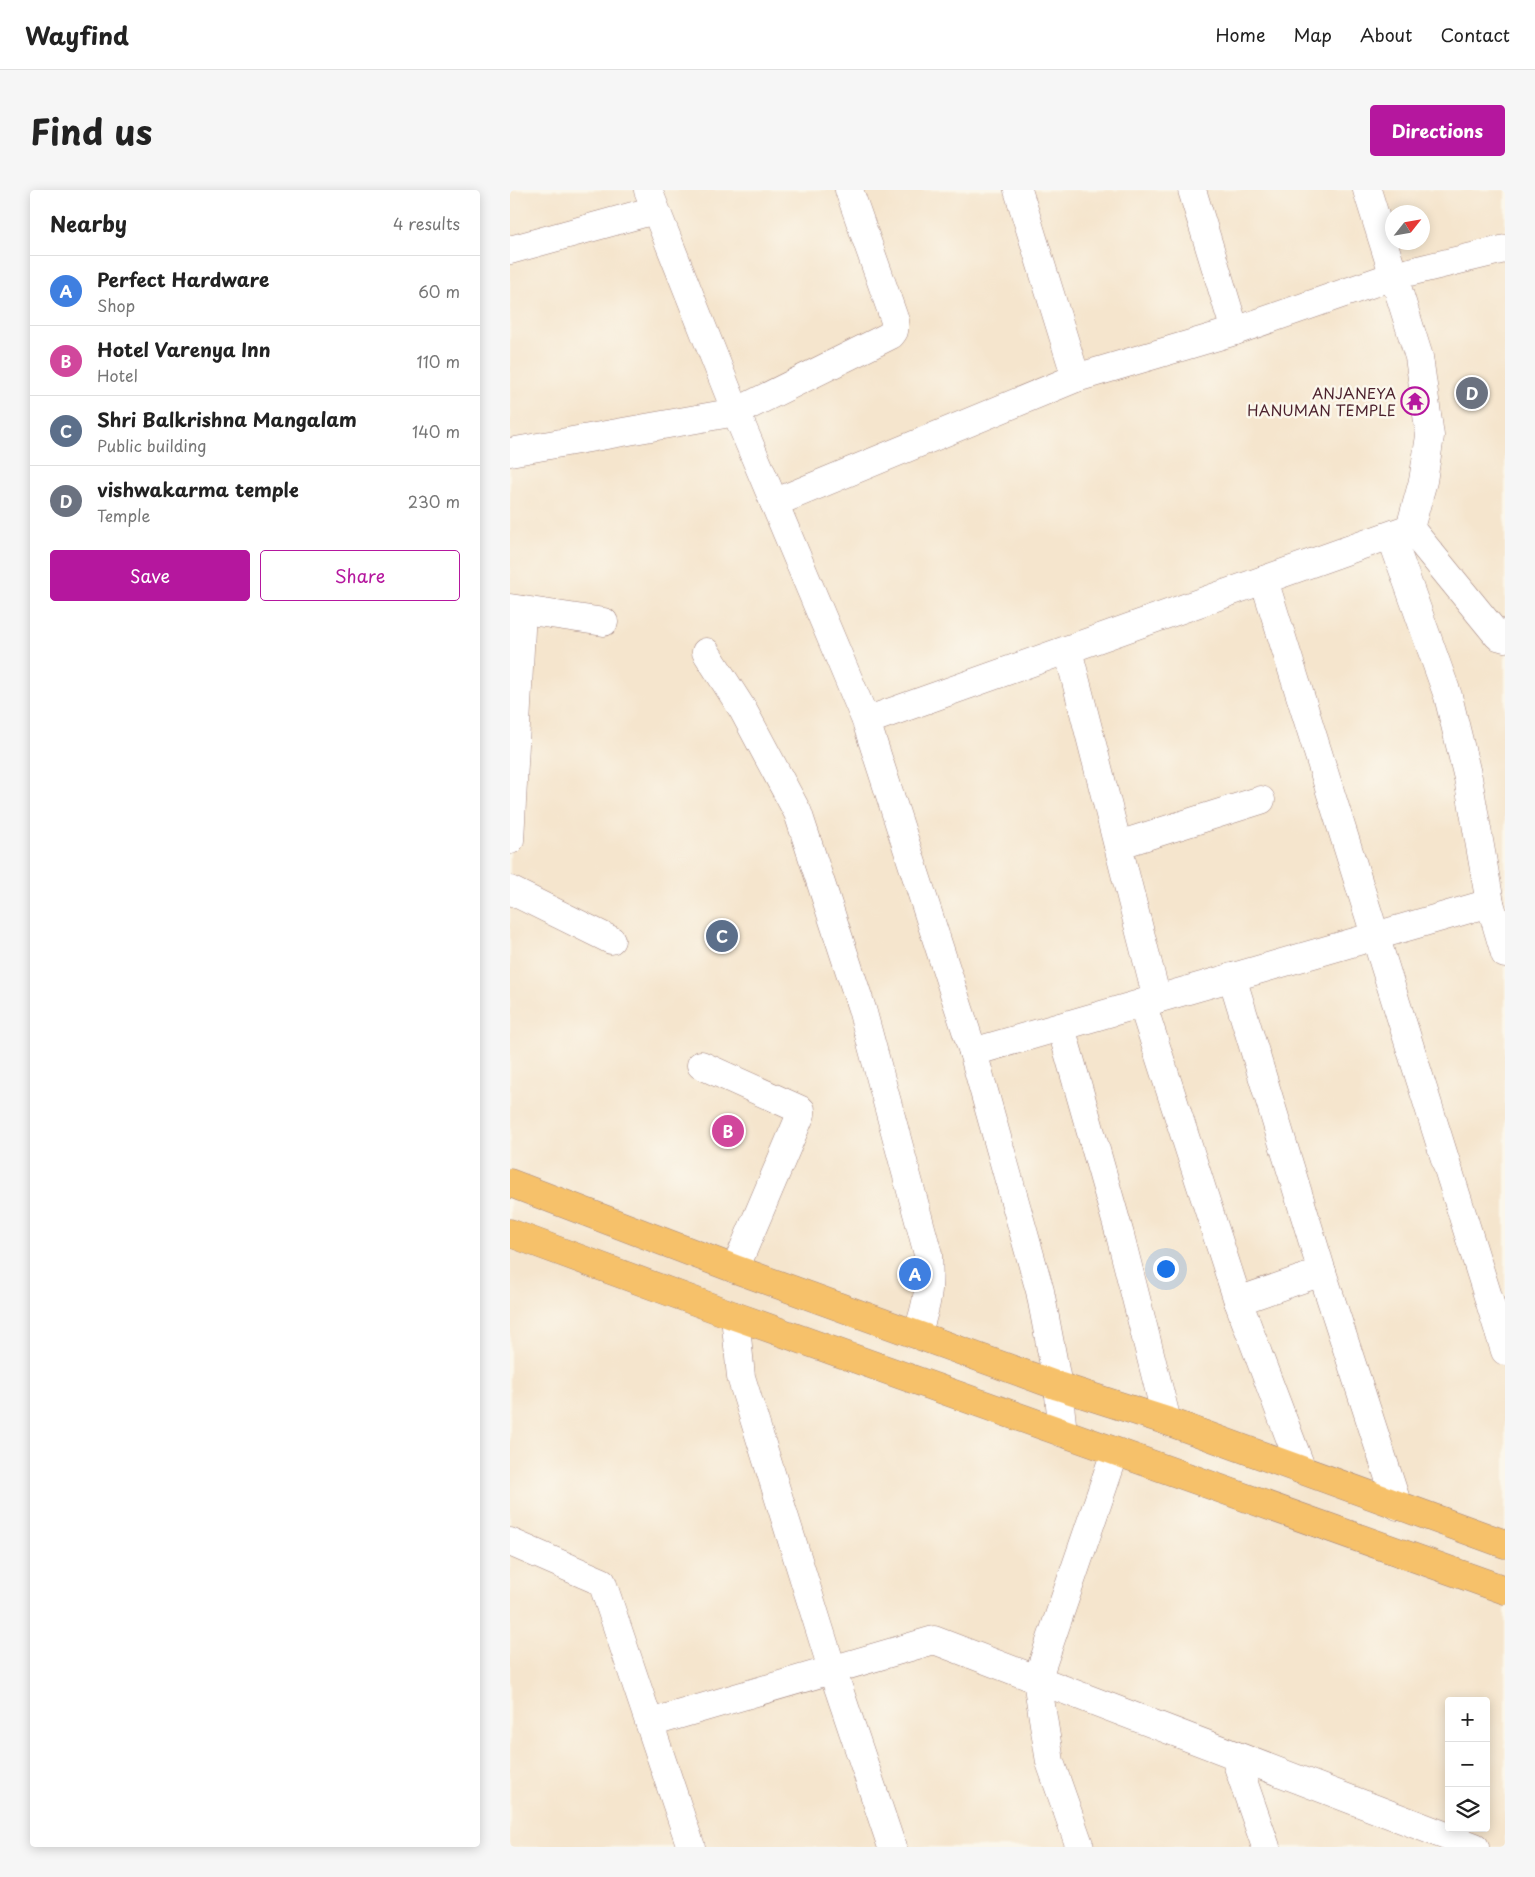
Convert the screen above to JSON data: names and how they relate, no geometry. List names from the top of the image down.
{
  "places": {
    "temple": ["ANJANEYA HANUMAN TEMPLE"]
  },
  "north": "top right",
  "page": {
    "header": "Wayfind",
    "nav": [
      "Home",
      "Map",
      "About",
      "Contact"
    ],
    "title": "Find us",
    "buttons": [
      "Directions",
      ["Save", "Share"]
    ],
    "heading": ["Nearby", "4 results"],
    "list": [
      {
        "mark": "A",
        "name": "Perfect Hardware",
        "note": "Shop",
        "value": "60 m"
      },
      {
        "mark": "B",
        "name": "Hotel Varenya Inn",
        "note": "Hotel",
        "value": "110 m"
      },
      {
        "mark": "C",
        "name": "Shri Balkrishna Mangalam",
        "note": "Public building",
        "value": "140 m"
      },
      {
        "mark": "D",
        "name": "vishwakarma temple",
        "note": "Temple",
        "value": "230 m"
      }
    ],
    "pins": [
      "D",
      "C",
      "B",
      "A"
    ],
    "map_buttons": ["+", "−"]
  }
}
